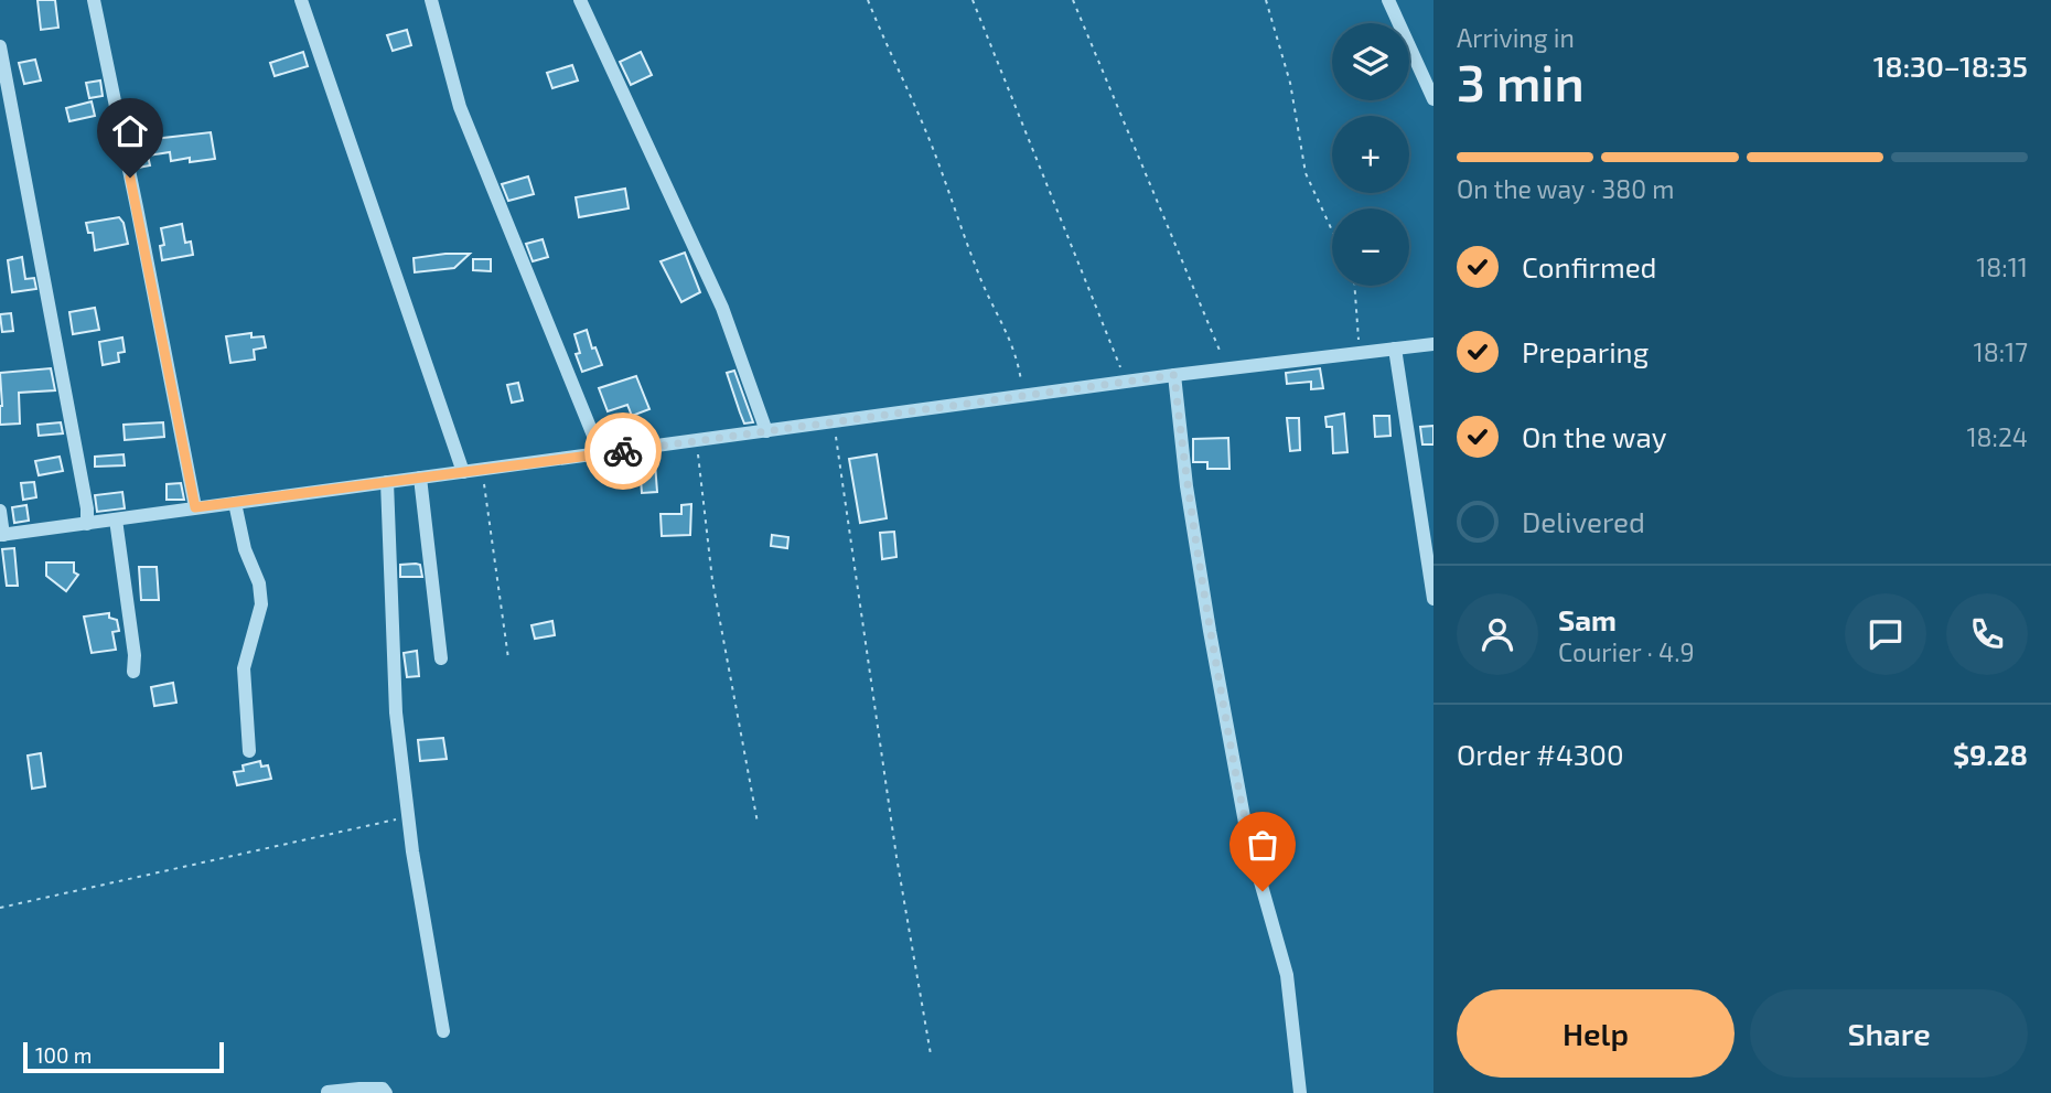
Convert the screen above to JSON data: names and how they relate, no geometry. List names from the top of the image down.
{
  "scale_bar": "100 m",
  "page": {
    "heading": ["3 min", "Arriving in", "18:30–18:35"],
    "panel": [
      "Sam",
      "Courier · 4.9",
      "Order #4300",
      "$9.28"
    ],
    "map_buttons": ["+", "−"],
    "bar": "On the way · 380 m",
    "list": [
      ["Confirmed", "18:11"],
      ["Preparing", "18:17"],
      ["On the way", "18:24"],
      "Delivered"
    ],
    "buttons": ["Help", "Share"],
    "scale": "100 m"
  }
}
